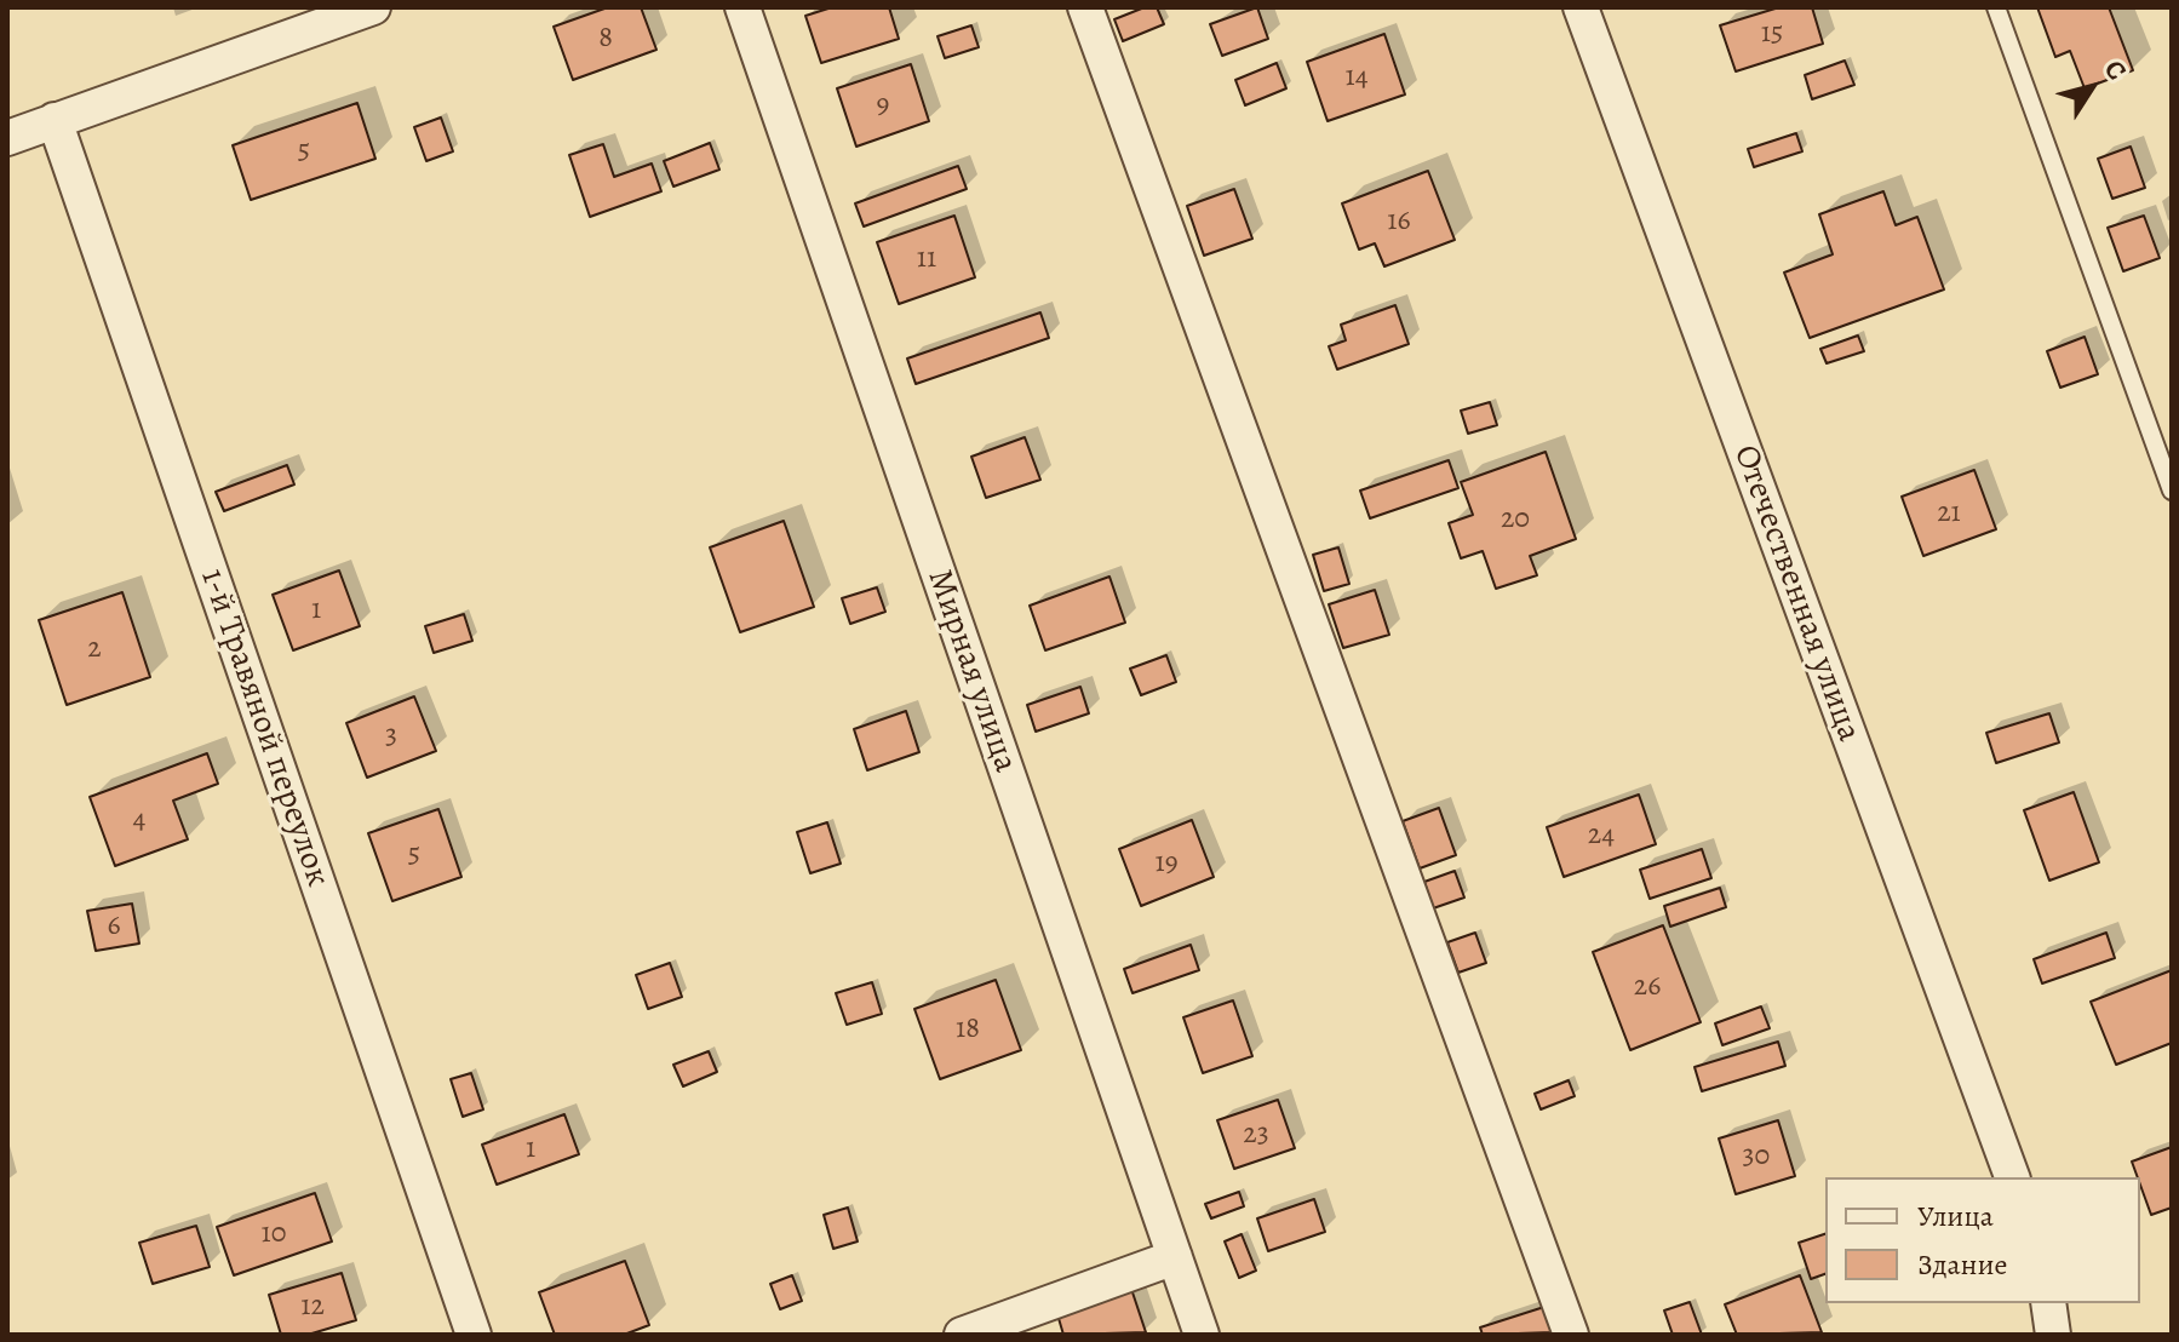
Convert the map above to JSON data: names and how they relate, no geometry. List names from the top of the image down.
{
  "streets": {
    "street": ["Отечественная улица", "Мирная улица", "1-й Травяной переулок"]
  },
  "house_numbers": [
    "15",
    "8",
    "14",
    "9",
    "5",
    "16",
    "11",
    "21",
    "20",
    "1",
    "2",
    "3",
    "4",
    "24",
    "5",
    "19",
    "6",
    "26",
    "18",
    "23",
    "1",
    "30",
    "10",
    "12"
  ],
  "legend": ["Улица", "Здание"],
  "north": "top right"
}
